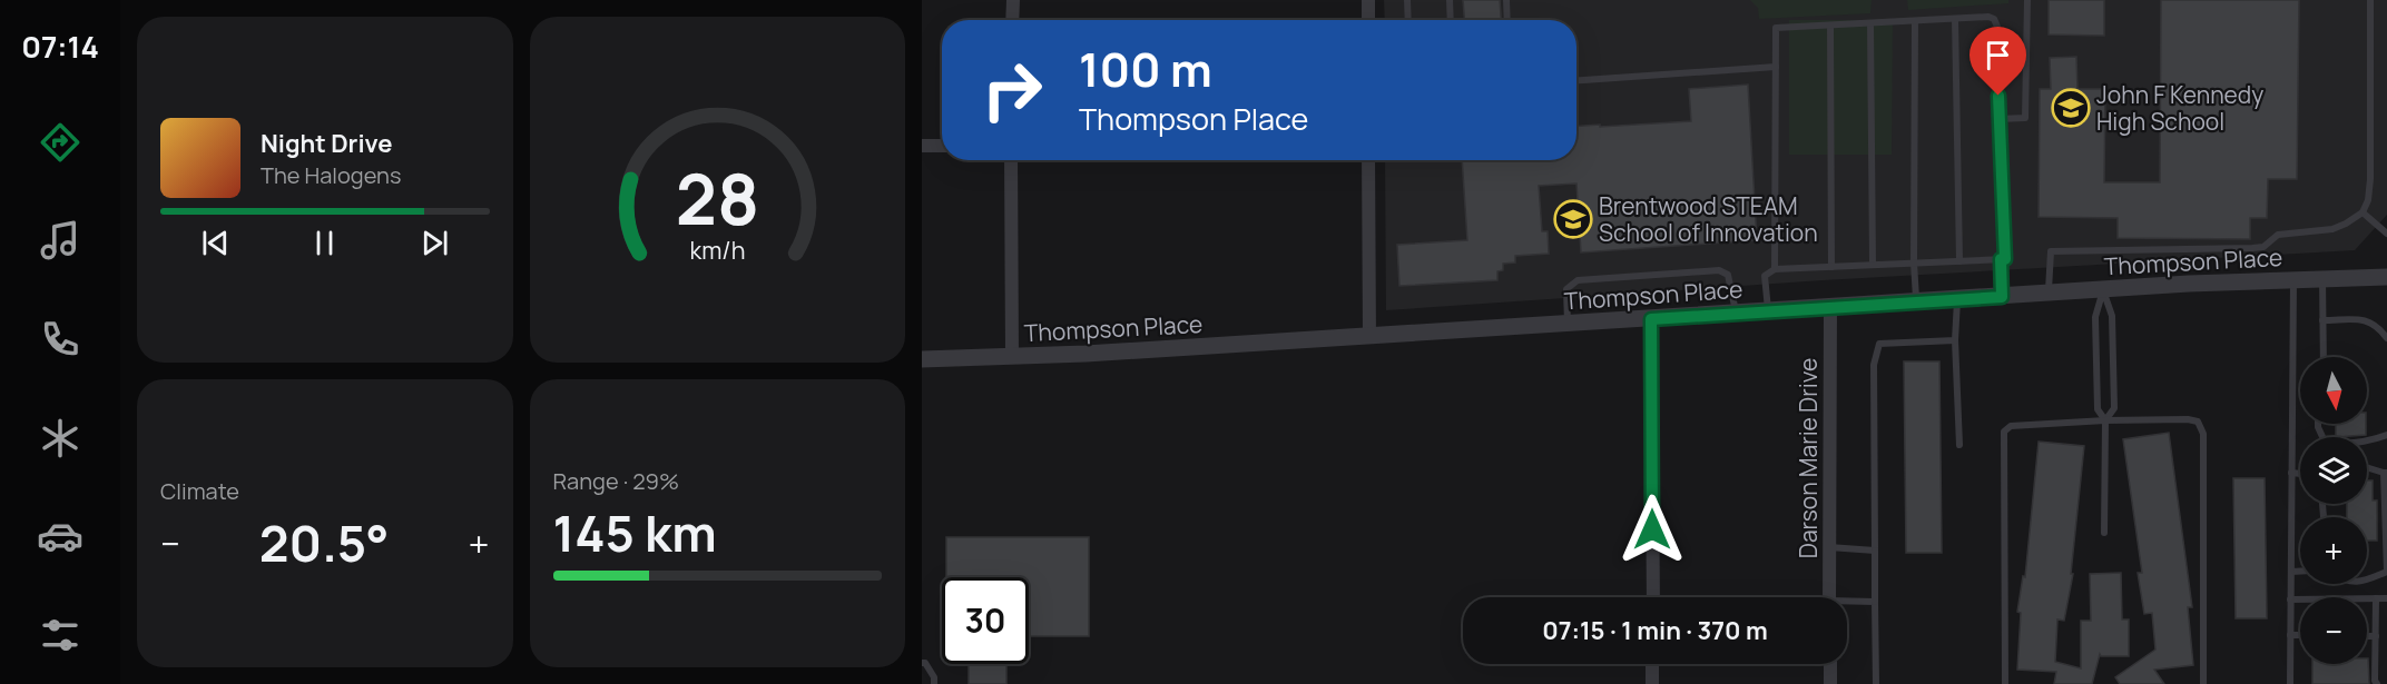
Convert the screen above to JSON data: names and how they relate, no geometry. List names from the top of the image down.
{
  "streets": {
    "street": ["Thompson Place", "Darson Marie Drive"]
  },
  "crossings": [
    ["Thompson Place", "Darson Marie Drive"]
  ],
  "places": {
    "school or university": ["John F Kennedy High School", "Brentwood STEAM School of Innovation"]
  },
  "north": "bottom",
  "page": {
    "tabs": "07:14",
    "turn": ["100 m", "Thompson Place"],
    "song": ["Night Drive", "The Halogens"],
    "map_buttons": ["+", "−"],
    "tile": [
      "Climate",
      ["Range · 29%", "145 km"]
    ],
    "heat": ["−", "20.5°", "+"],
    "limit": "30",
    "trip": "07:15 · 1 min · 370 m",
    "gauge": ["28", "km/h"]
  }
}
